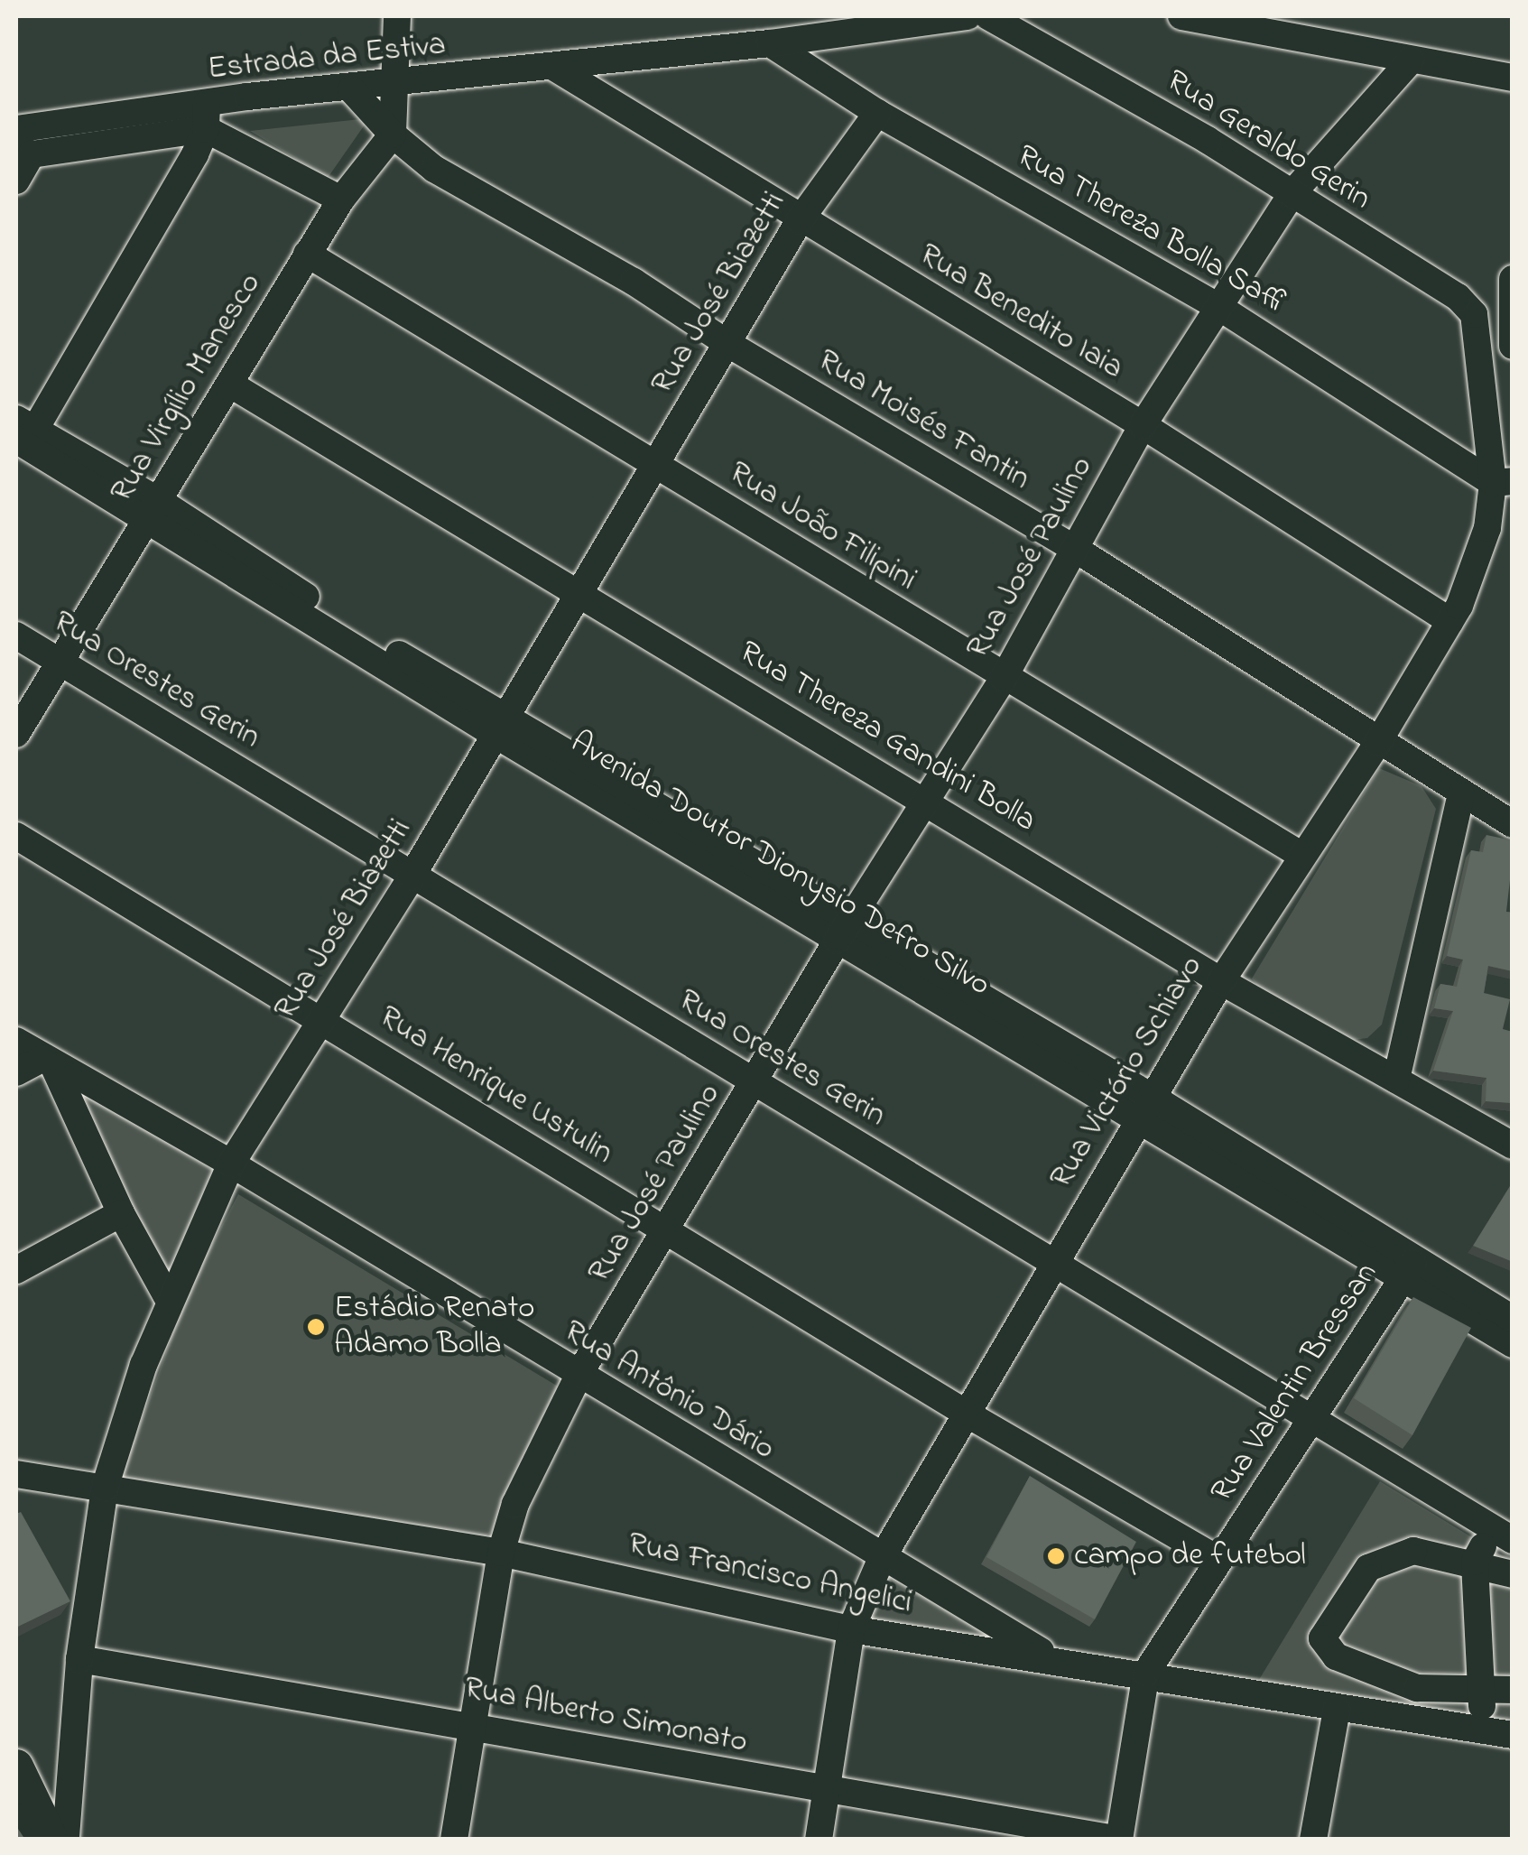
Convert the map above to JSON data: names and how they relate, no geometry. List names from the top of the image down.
{
  "streets": {
    "street": [
      "Estrada da Estiva",
      "Rua Geraldo Gerin",
      "Rua Thereza Bolla Saffi",
      "Rua José Biazetti",
      "Rua Benedito Iaia",
      "Rua Virgílio Manesco",
      "Rua Moisés Fantin",
      "Rua João Filipini",
      "Rua José Paulino",
      "Rua Orestes Gerin",
      "Rua Thereza Gandini Bolla",
      "Avenida Doutor Dionysio Defro Silvo",
      "Rua Victório Schiavo",
      "Rua Henrique Ustulin",
      "Rua Valentin Bressan",
      "Rua Antônio Dário",
      "Rua Francisco Angelici",
      "Rua Alberto Simonato"
    ]
  },
  "crossings": [
    ["Estrada da Estiva", "Rua Thereza Bolla Saffi"],
    ["Estrada da Estiva", "Rua Benedito Iaia"],
    ["Rua Geraldo Gerin", "Rua José Paulino"],
    ["Rua Geraldo Gerin", "Rua Victório Schiavo"],
    ["Rua Thereza Bolla Saffi", "Rua José Biazetti"],
    ["Rua Thereza Bolla Saffi", "Rua José Paulino"],
    ["Rua Thereza Bolla Saffi", "Rua Victório Schiavo"],
    ["Rua José Biazetti", "Rua Benedito Iaia"],
    ["Rua José Biazetti", "Rua Moisés Fantin"],
    ["Rua José Biazetti", "Rua João Filipini"],
    ["Rua José Biazetti", "Rua Orestes Gerin"],
    ["Rua José Biazetti", "Rua Thereza Gandini Bolla"],
    ["Rua José Biazetti", "Avenida Doutor Dionysio Defro Silvo"],
    ["Rua José Biazetti", "Rua Henrique Ustulin"],
    ["Rua José Biazetti", "Rua Antônio Dário"],
    ["Rua José Biazetti", "Rua Francisco Angelici"],
    ["Rua José Biazetti", "Rua Alberto Simonato"],
    ["Rua Benedito Iaia", "Rua José Paulino"],
    ["Rua Benedito Iaia", "Rua Victório Schiavo"],
    ["Rua Virgílio Manesco", "Rua Moisés Fantin"],
    ["Rua Virgílio Manesco", "Rua João Filipini"],
    ["Rua Virgílio Manesco", "Rua Orestes Gerin"],
    ["Rua Virgílio Manesco", "Rua Thereza Gandini Bolla"],
    ["Rua Virgílio Manesco", "Avenida Doutor Dionysio Defro Silvo"],
    ["Rua Moisés Fantin", "Rua José Paulino"],
    ["Rua Moisés Fantin", "Rua Victório Schiavo"],
    ["Rua João Filipini", "Rua José Paulino"],
    ["Rua João Filipini", "Rua Victório Schiavo"],
    ["Rua José Paulino", "Rua Orestes Gerin"],
    ["Rua José Paulino", "Rua Thereza Gandini Bolla"],
    ["Rua José Paulino", "Avenida Doutor Dionysio Defro Silvo"],
    ["Rua José Paulino", "Rua Henrique Ustulin"],
    ["Rua José Paulino", "Rua Antônio Dário"],
    ["Rua José Paulino", "Rua Francisco Angelici"],
    ["Rua José Paulino", "Rua Alberto Simonato"],
    ["Rua Orestes Gerin", "Rua Victório Schiavo"],
    ["Rua Orestes Gerin", "Rua Valentin Bressan"],
    ["Rua Thereza Gandini Bolla", "Rua Victório Schiavo"],
    ["Avenida Doutor Dionysio Defro Silvo", "Rua Victório Schiavo"],
    ["Avenida Doutor Dionysio Defro Silvo", "Rua Valentin Bressan"],
    ["Rua Victório Schiavo", "Rua Henrique Ustulin"],
    ["Rua Victório Schiavo", "Rua Antônio Dário"],
    ["Rua Victório Schiavo", "Rua Francisco Angelici"],
    ["Rua Victório Schiavo", "Rua Alberto Simonato"],
    ["Rua Henrique Ustulin", "Rua Valentin Bressan"],
    ["Rua Valentin Bressan", "Rua Francisco Angelici"],
    ["Rua Valentin Bressan", "Rua Alberto Simonato"],
    ["Rua Antônio Dário", "Rua Francisco Angelici"]
  ],
  "places": ["Estádio Renato Adamo Bolla", "campo de futebol"]
}
